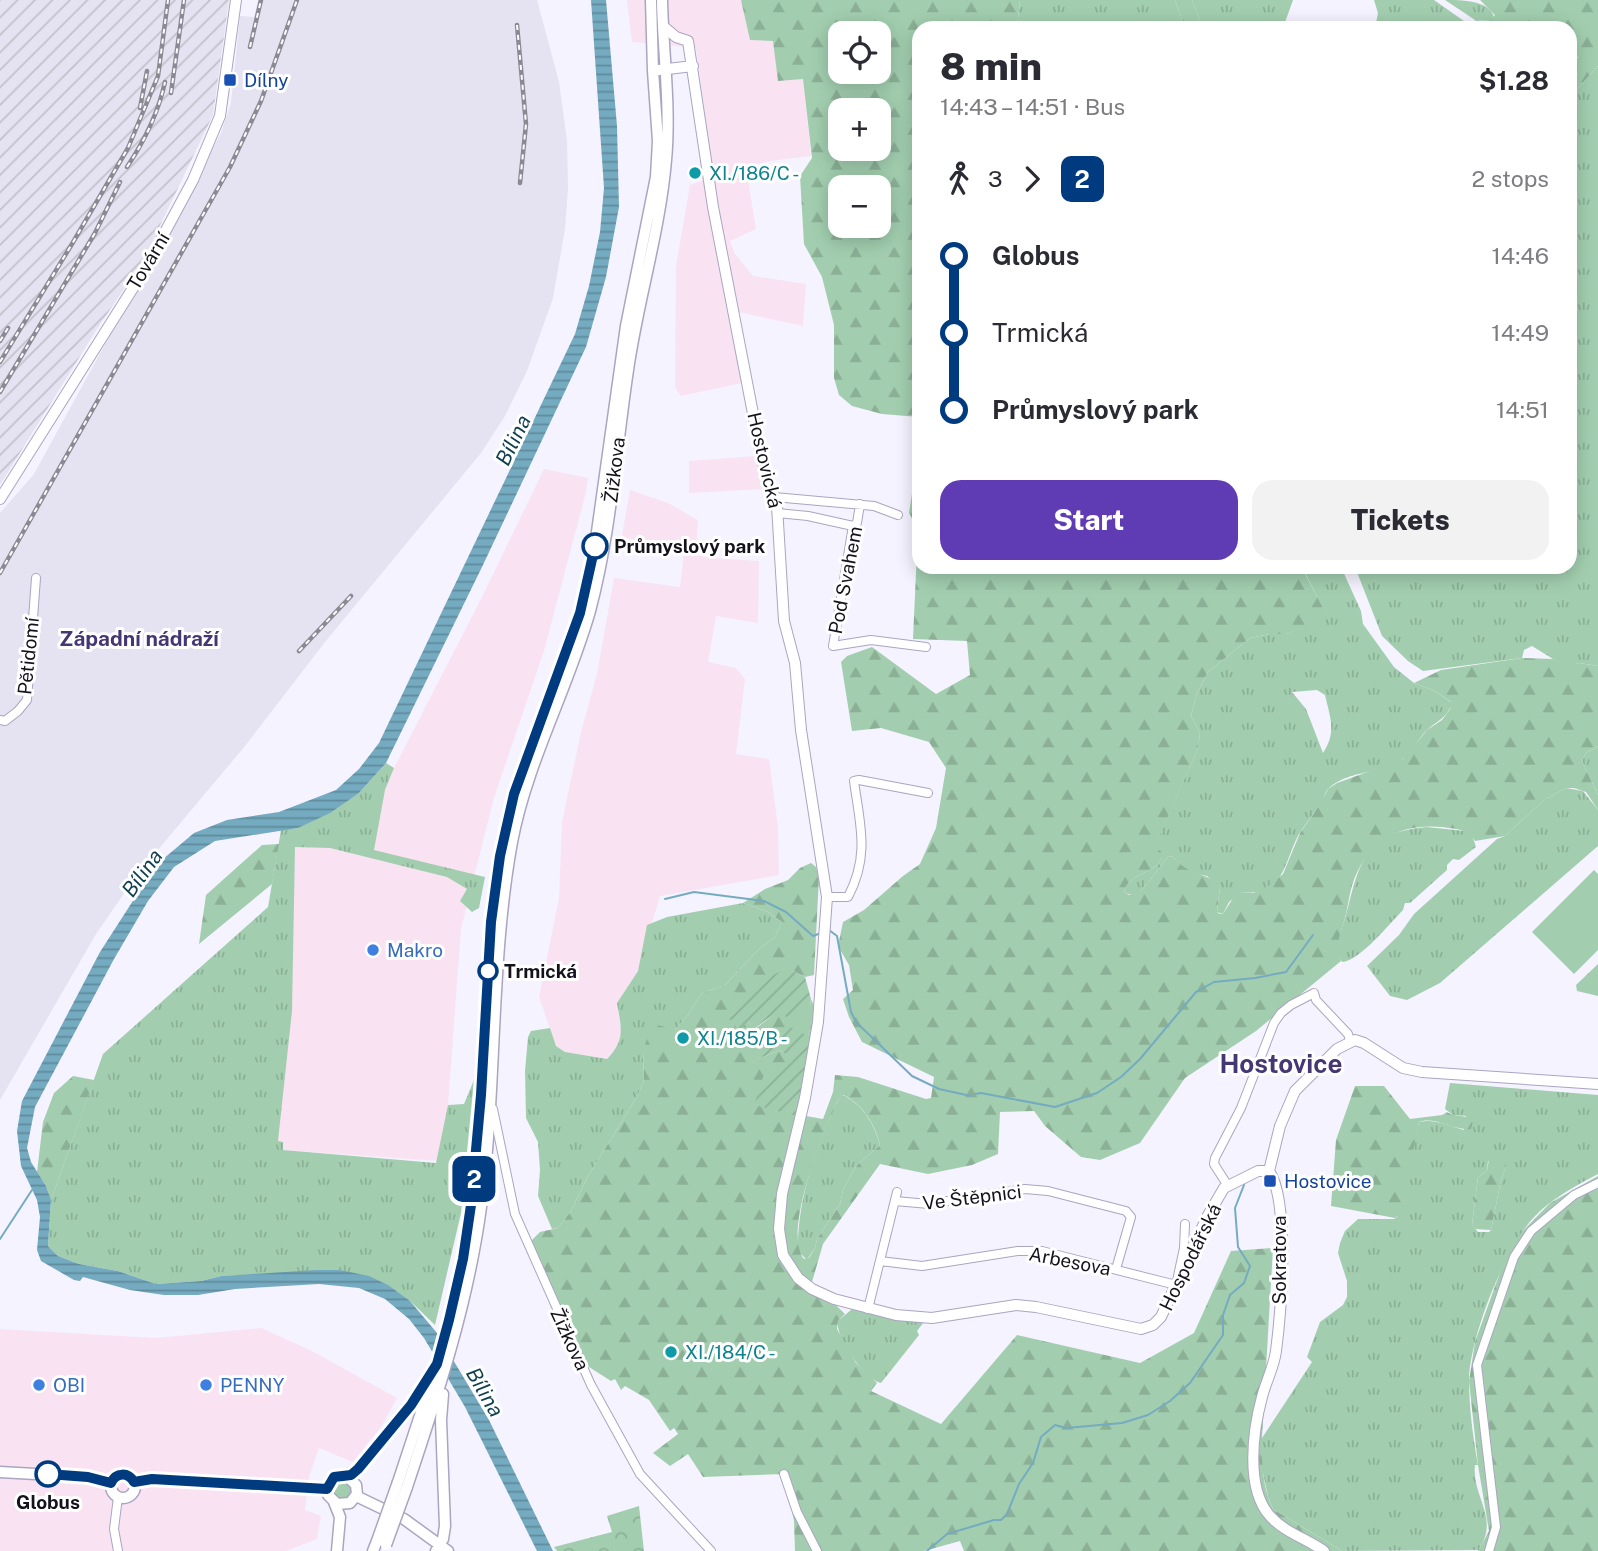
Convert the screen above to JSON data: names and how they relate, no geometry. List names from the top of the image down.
{
  "streets": {
    "main road": ["Žižkova"],
    "street": [
      "Tovární",
      "Hostovická",
      "Pod Svahem",
      "Pětidomí",
      "Ve Štěpnici",
      "Hospodářská",
      "Sokratova",
      "Arbesova"
    ]
  },
  "crossings": [
    ["Hostovická", "Žižkova"],
    ["Hostovická", "Pod Svahem"],
    ["Hostovická", "Hospodářská"],
    ["Ve Štěpnici", "Arbesova"],
    ["Hospodářská", "Sokratova"],
    ["Hospodářská", "Arbesova"]
  ],
  "districts": ["Západní nádraží", "Hostovice"],
  "water": ["Bílina"],
  "places": {
    "transit": ["Dílny", "Hostovice"],
    "other": [
      "XI./186/C -",
      "Průmyslový park",
      "Makro",
      "Trmická",
      "XI./185/B -",
      "XI./184/C -",
      "OBI",
      "PENNY",
      "Globus"
    ]
  },
  "lines": ["bus line 2"],
  "page": {
    "on_map": "2",
    "map_buttons": ["+", "−"],
    "heading": ["8 min", "14:43 – 14:51 · Bus", "$1.28"],
    "legs": ["3", "2", "2 stops"],
    "list": [
      {
        "name": "Globus",
        "value": "14:46"
      },
      {
        "name": "Trmická",
        "value": "14:49"
      },
      {
        "name": "Průmyslový park",
        "value": "14:51"
      }
    ],
    "buttons": ["Start", "Tickets"]
  }
}
